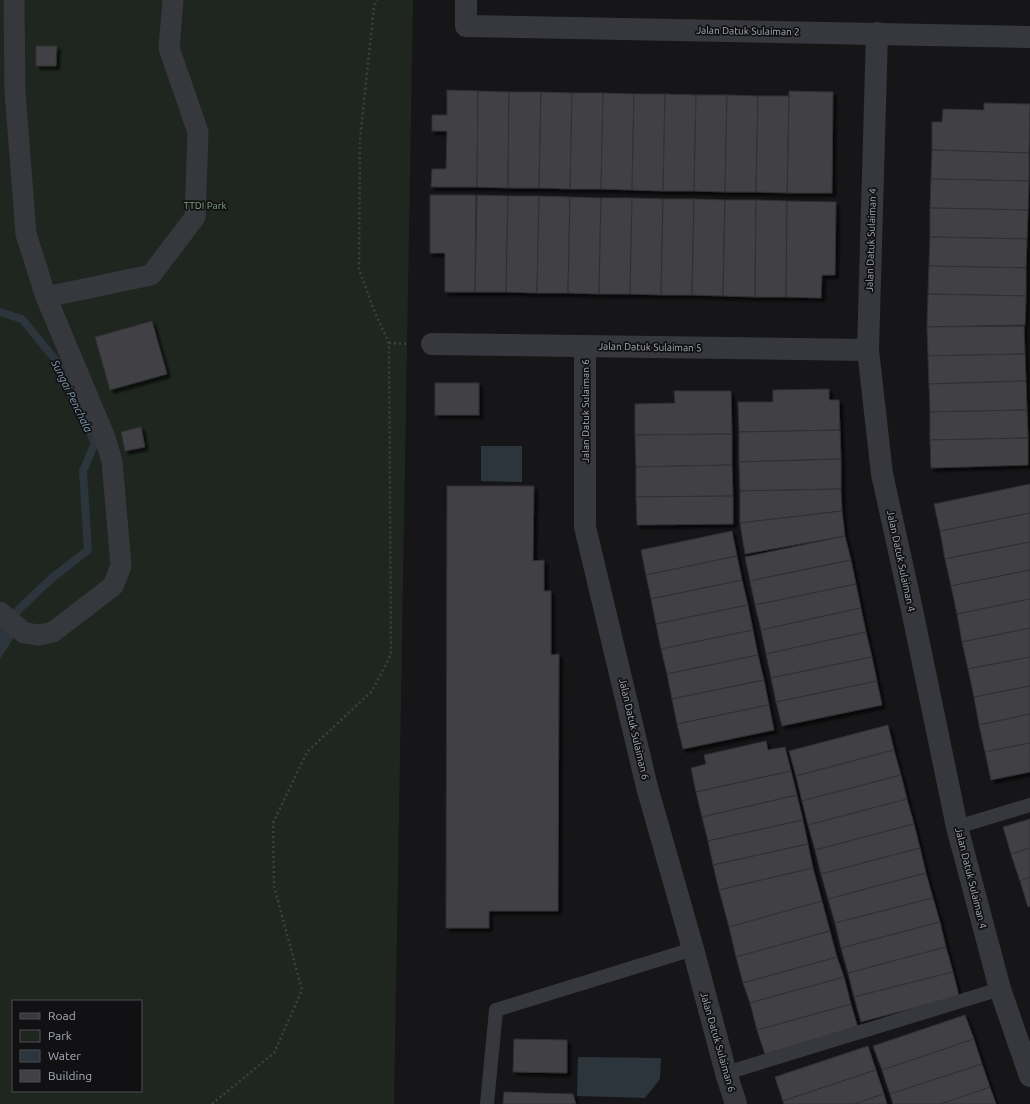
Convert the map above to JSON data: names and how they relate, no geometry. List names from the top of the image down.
{
  "streets": {
    "street": [
      "Jalan Datuk Sulaiman 2",
      "Jalan Datuk Sulaiman 4",
      "Jalan Datuk Sulaiman 5",
      "Jalan Datuk Sulaiman 6"
    ]
  },
  "crossings": [
    ["Jalan Datuk Sulaiman 2", "Jalan Datuk Sulaiman 4"],
    ["Jalan Datuk Sulaiman 4", "Jalan Datuk Sulaiman 5"],
    ["Jalan Datuk Sulaiman 5", "Jalan Datuk Sulaiman 6"]
  ],
  "water": ["Sungai Penchala"],
  "parks": ["TTDI Park"],
  "legend": [
    "Road",
    "Park",
    "Water",
    "Building"
  ]
}
